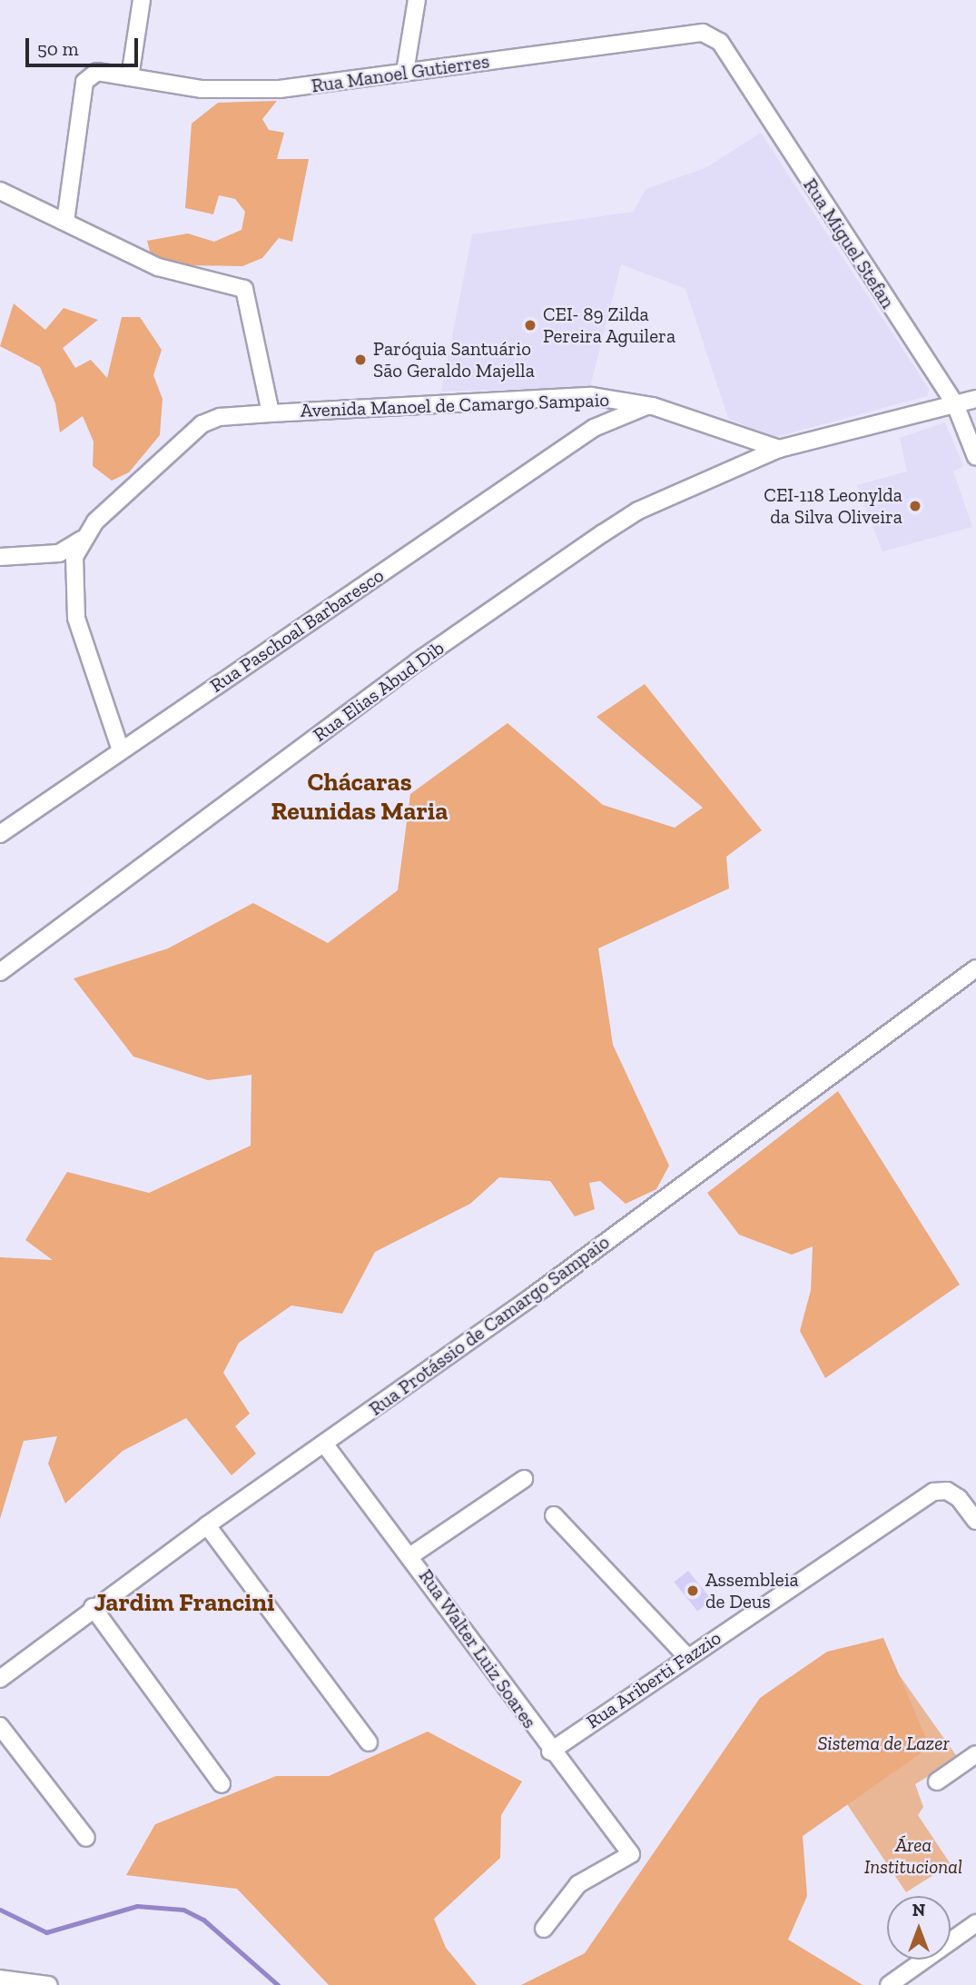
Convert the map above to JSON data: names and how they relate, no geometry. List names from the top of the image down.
{
  "streets": {
    "street": [
      "Rua Manoel Gutierres",
      "Rua Miguel Stefan",
      "Avenida Manoel de Camargo Sampaio",
      "Rua Paschoal Barbaresco",
      "Rua Elias Abud Dib",
      "Rua Protássio de Camargo Sampaio",
      "Rua Walter Luiz Soares",
      "Rua Ariberti Fazzio"
    ]
  },
  "crossings": [
    ["Rua Manoel Gutierres", "Rua Miguel Stefan"],
    ["Avenida Manoel de Camargo Sampaio", "Rua Paschoal Barbaresco"],
    ["Avenida Manoel de Camargo Sampaio", "Rua Elias Abud Dib"],
    ["Rua Protássio de Camargo Sampaio", "Rua Walter Luiz Soares"],
    ["Rua Walter Luiz Soares", "Rua Ariberti Fazzio"]
  ],
  "districts": ["Chácaras Reunidas Maria", "Jardim Francini"],
  "parks": ["Sistema de Lazer", "Área Institucional"],
  "places": [
    "CEI- 89 Zilda Pereira Aguilera",
    "Paróquia Santuário São Geraldo Majella",
    "CEI-118 Leonylda da Silva Oliveira",
    "Assembleia de Deus"
  ],
  "scale_bar": "50 m",
  "north": "top"
}
